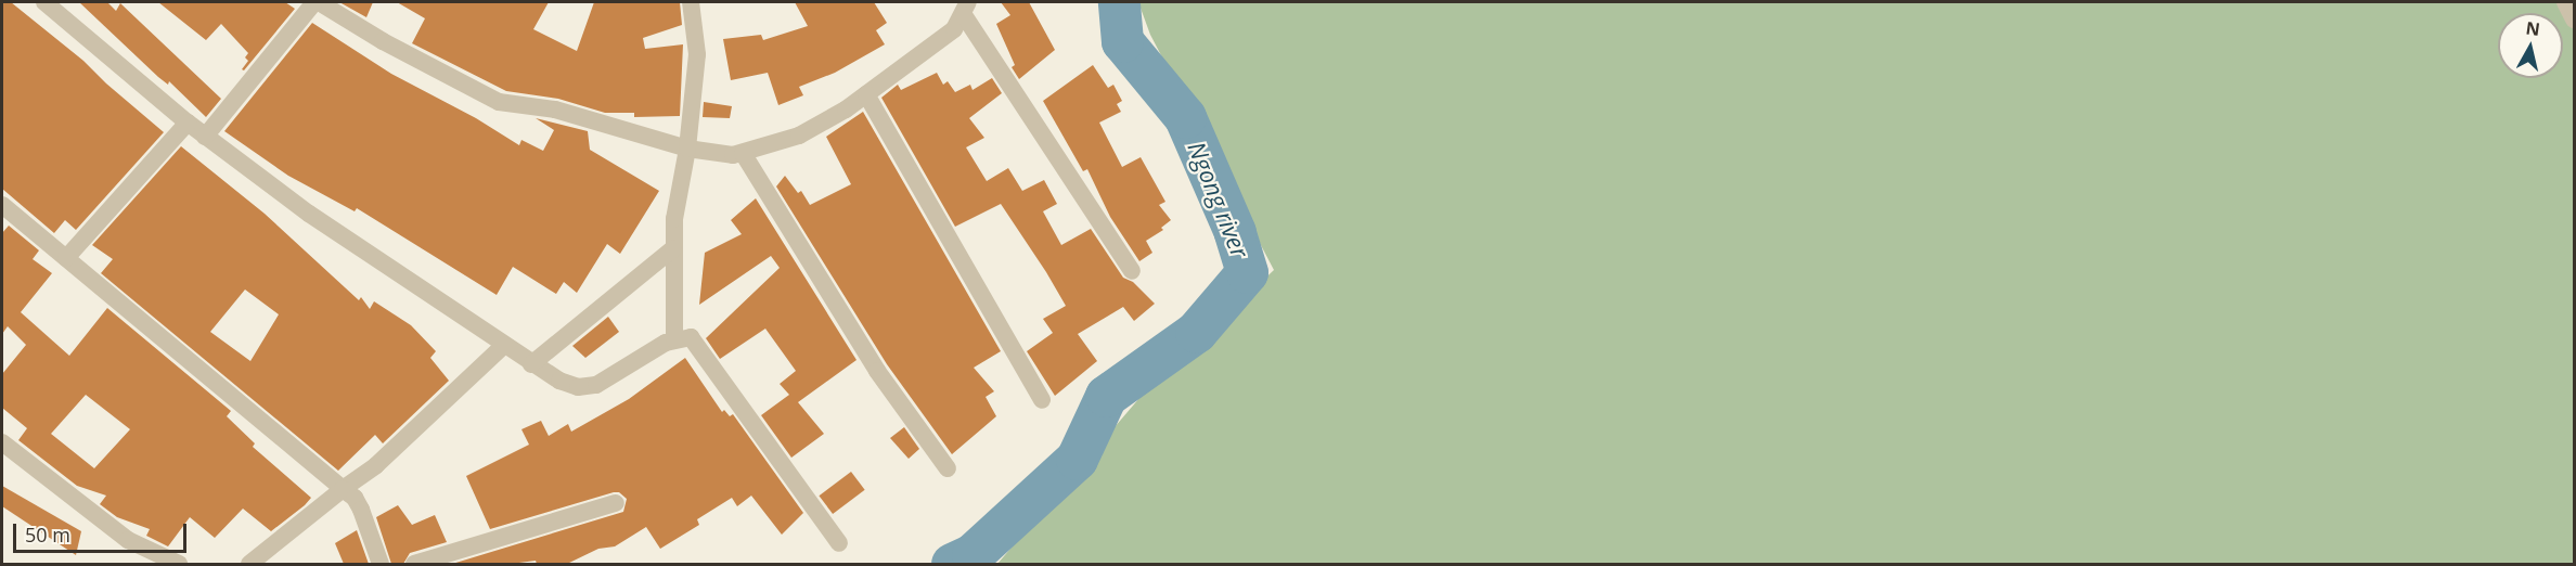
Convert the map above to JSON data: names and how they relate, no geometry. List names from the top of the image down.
{
  "water": ["Ngong river"],
  "scale_bar": "50 m",
  "north": "top"
}
